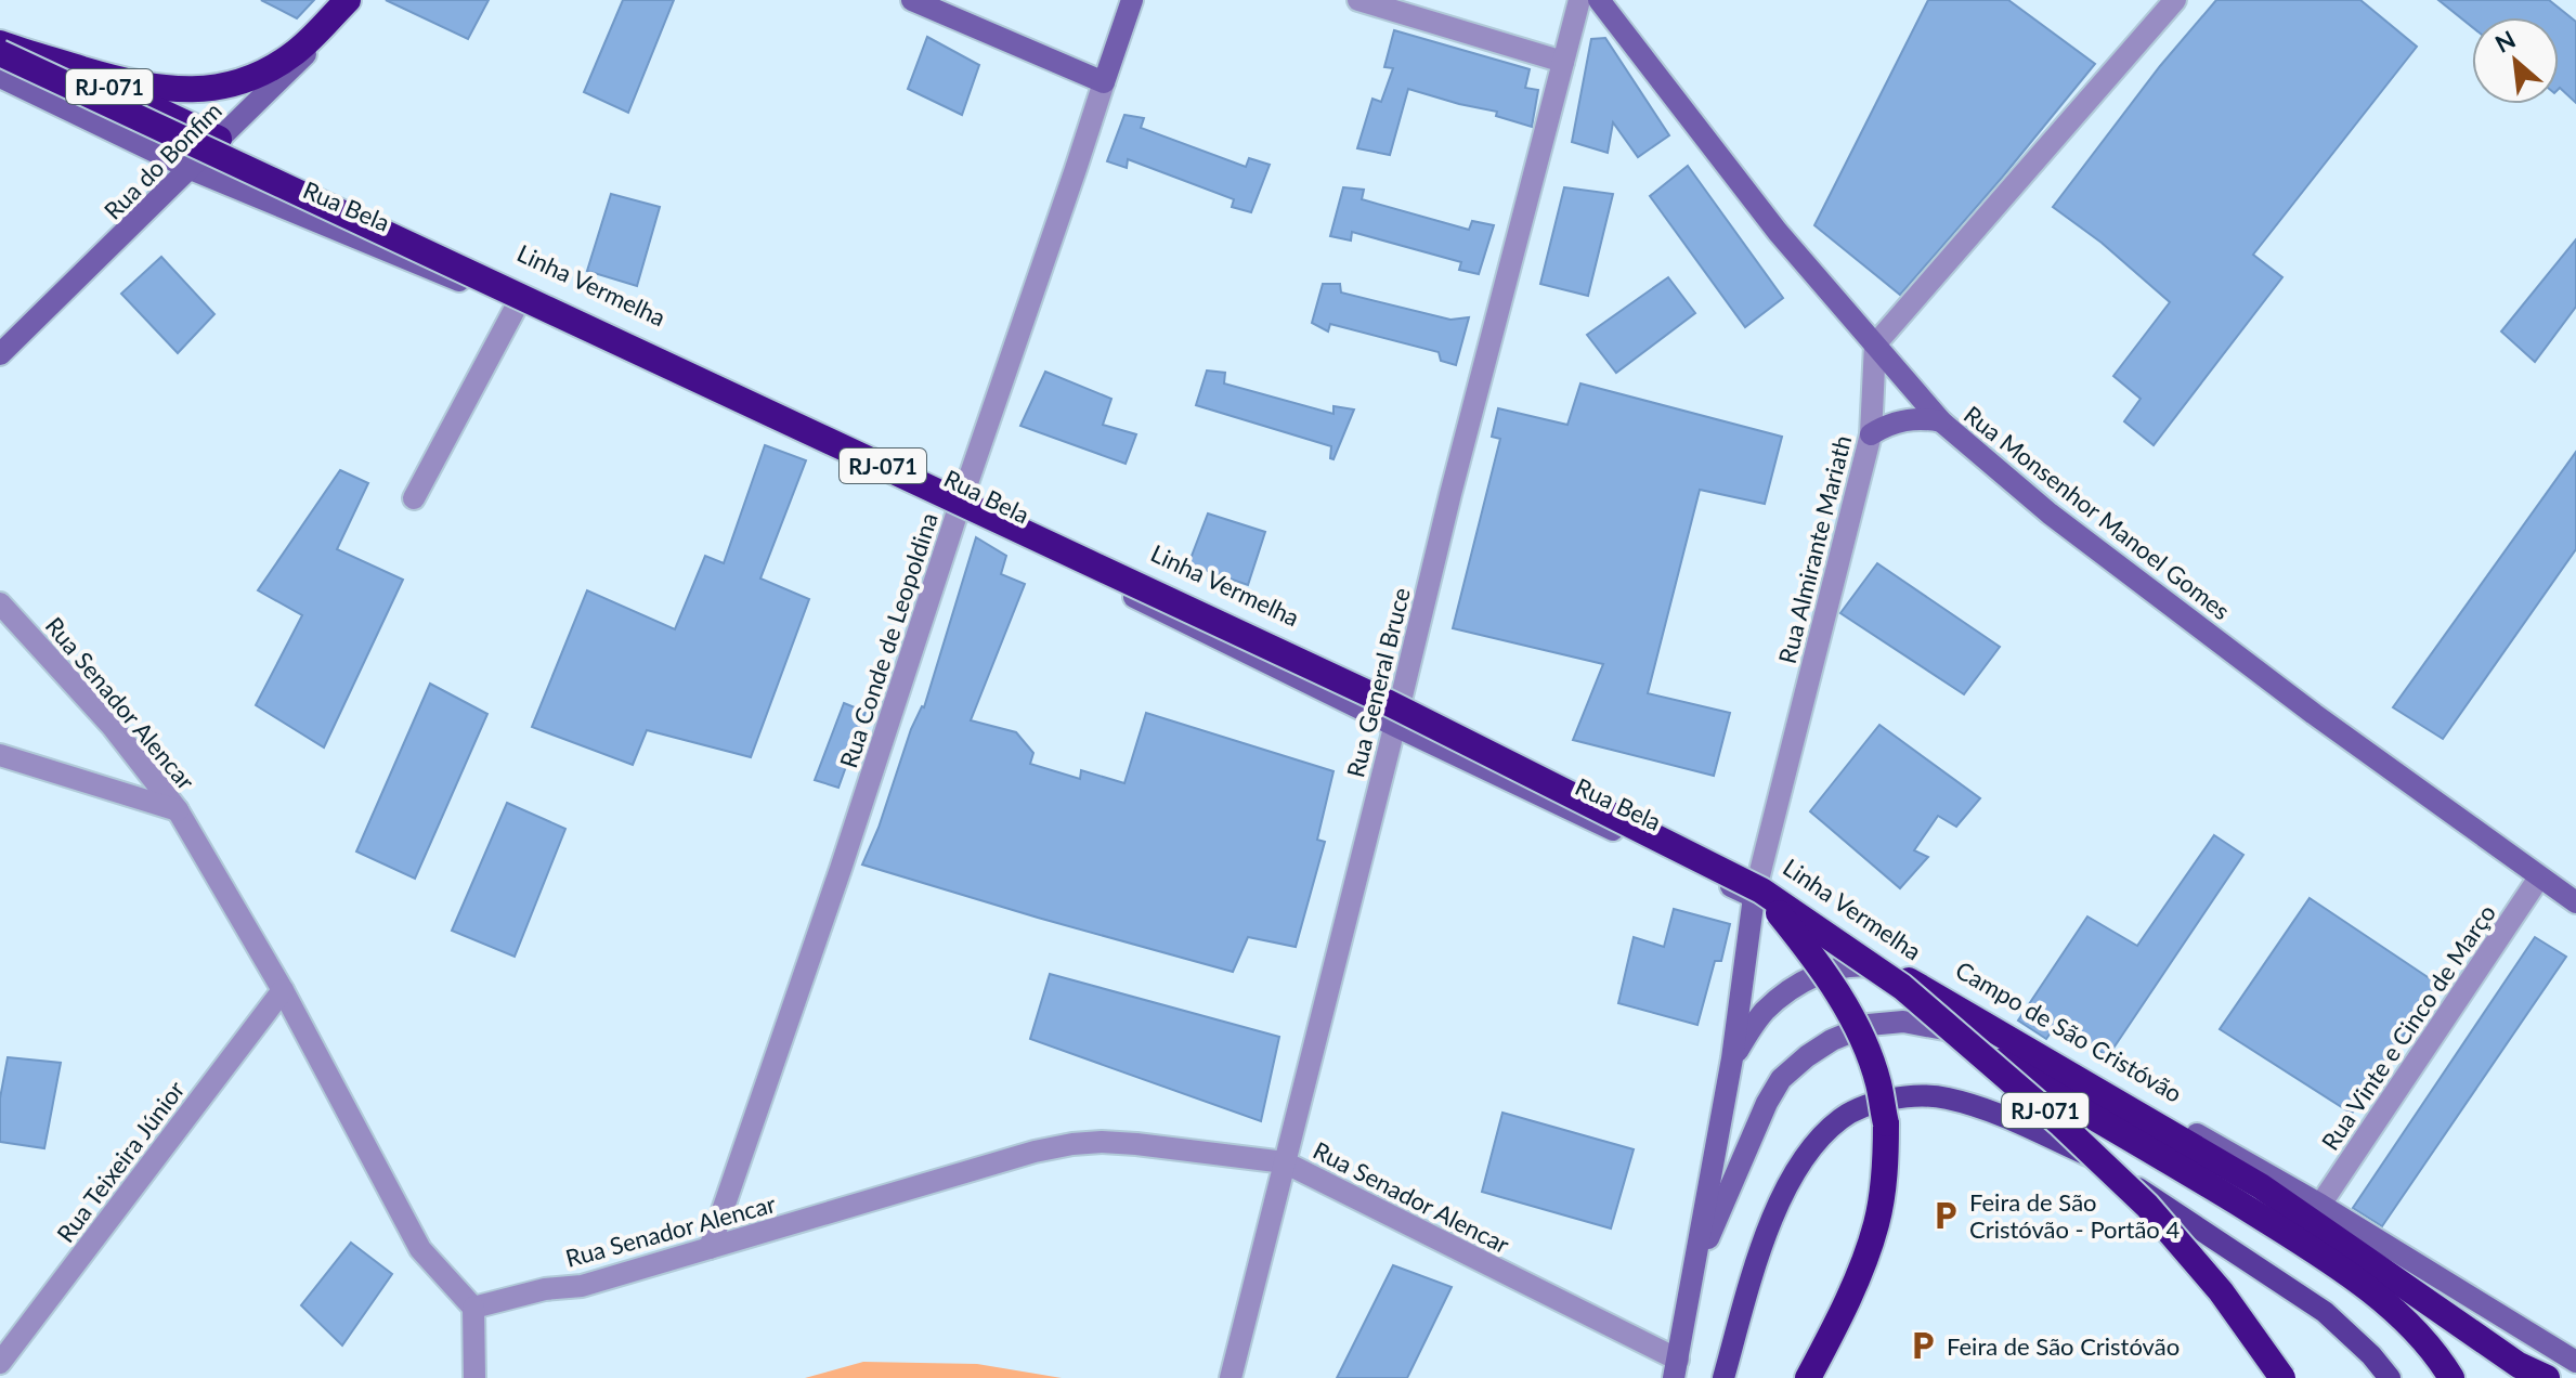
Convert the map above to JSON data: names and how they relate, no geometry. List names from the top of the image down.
{
  "streets": {
    "highway": ["RJ-071", "Linha Vermelha"],
    "street": [
      "Rua do Bonfim",
      "Rua Bela",
      "Rua Monsenhor Manoel Gomes",
      "Rua Almirante Mariath",
      "Rua Conde de Leopoldina",
      "Rua General Bruce",
      "Rua Senador Alencar",
      "Rua Vinte e Cinco de Março",
      "Campo de São Cristóvão",
      "Rua Teixeira Júnior"
    ]
  },
  "crossings": [
    ["Rua do Bonfim", "Rua Bela"],
    ["Rua Bela", "Linha Vermelha"],
    ["Rua Bela", "Rua Almirante Mariath"],
    ["Rua Bela", "Rua Conde de Leopoldina"],
    ["Rua Bela", "Rua General Bruce"],
    ["Linha Vermelha", "Rua Almirante Mariath"],
    ["Rua Monsenhor Manoel Gomes", "Rua Almirante Mariath"],
    ["Rua Monsenhor Manoel Gomes", "Rua Vinte e Cinco de Março"],
    ["Rua Almirante Mariath", "Campo de São Cristóvão"],
    ["Rua Conde de Leopoldina", "Rua Senador Alencar"],
    ["Rua General Bruce", "Rua Senador Alencar"],
    ["Rua Senador Alencar", "Campo de São Cristóvão"],
    ["Rua Senador Alencar", "Rua Teixeira Júnior"],
    ["Rua Vinte e Cinco de Março", "Campo de São Cristóvão"]
  ],
  "places": {
    "parking": ["Feira de São Cristóvão - Portão 4", "Feira de São Cristóvão"]
  },
  "north": "top left"
}
